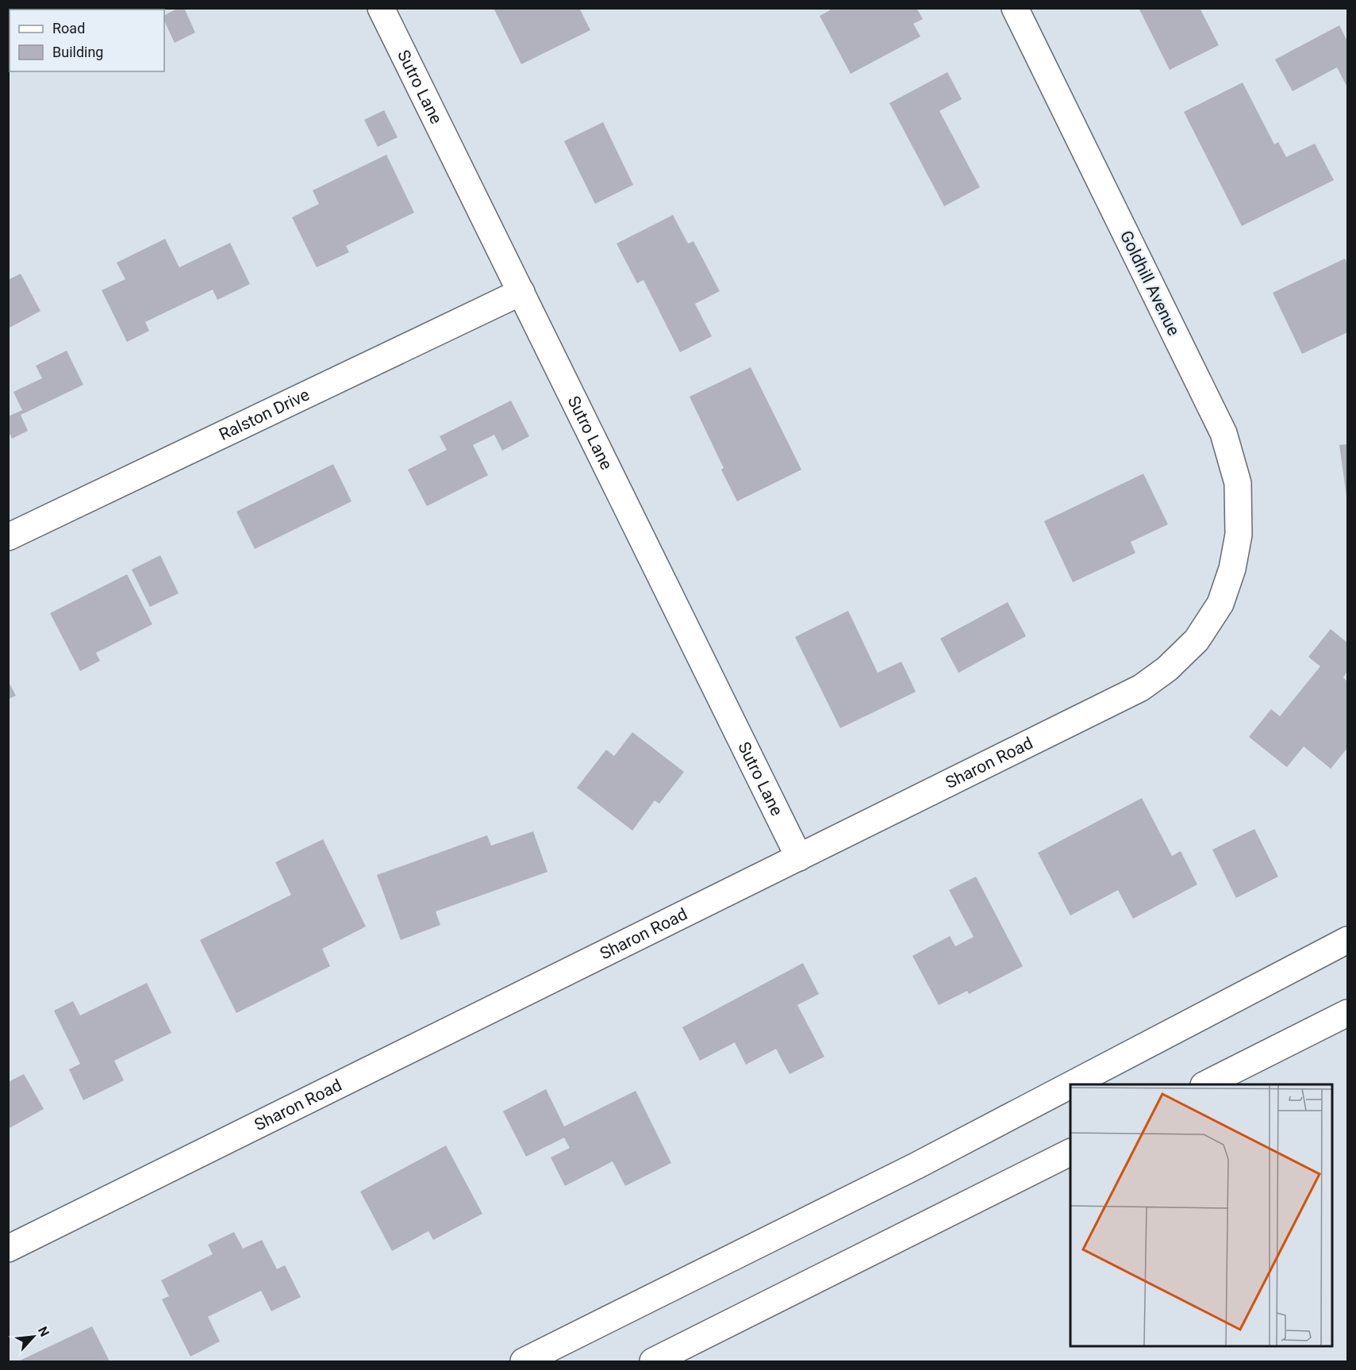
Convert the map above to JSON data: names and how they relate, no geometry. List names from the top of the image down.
{
  "streets": {
    "street": [
      "Sutro Lane",
      "Goldhill Avenue",
      "Ralston Drive",
      "Sharon Road"
    ]
  },
  "crossings": [
    ["Sutro Lane", "Ralston Drive"],
    ["Sutro Lane", "Sharon Road"],
    ["Goldhill Avenue", "Sharon Road"]
  ],
  "legend": ["Road", "Building"],
  "north": "top right"
}
